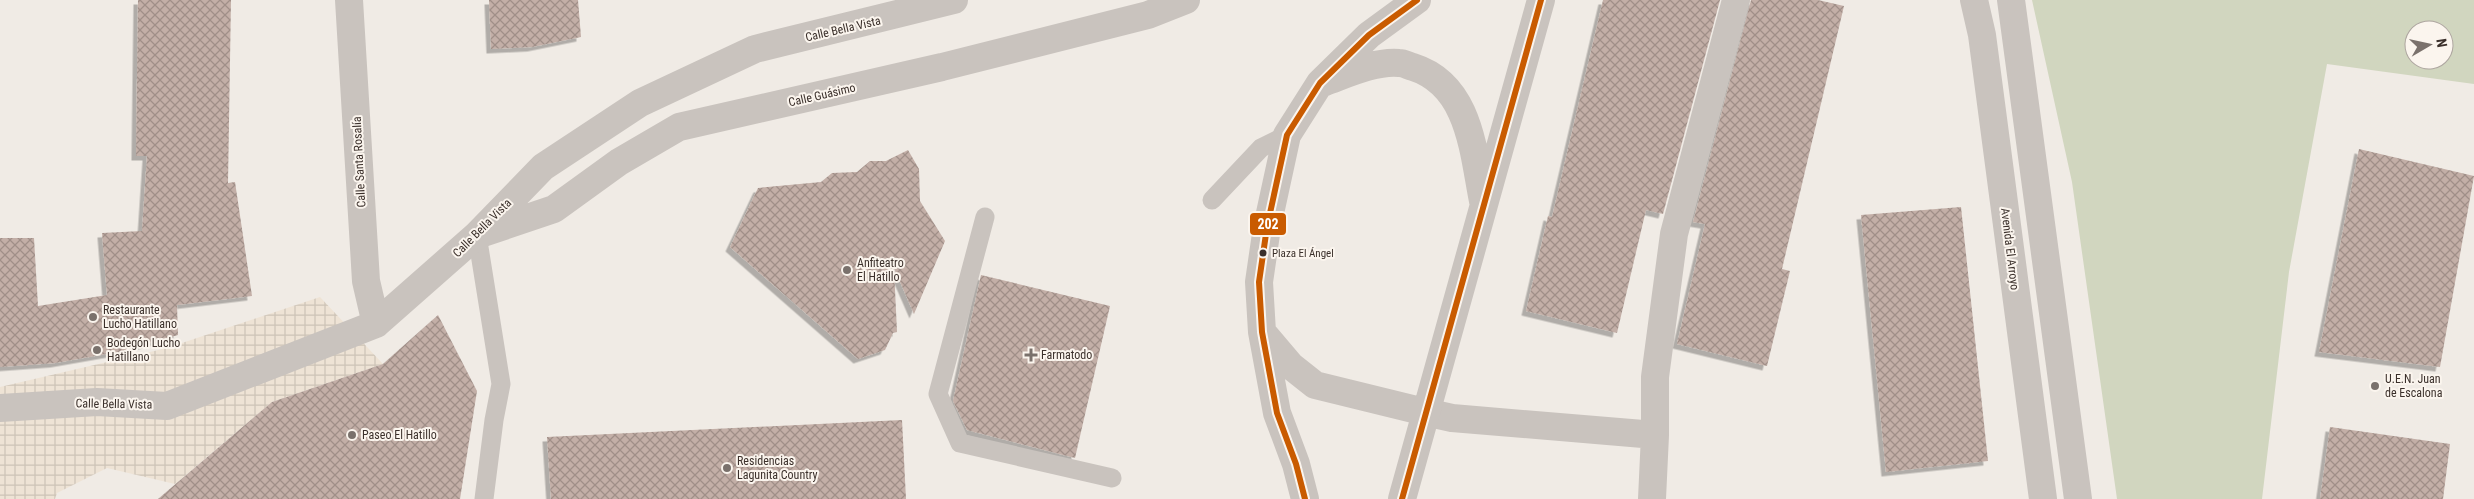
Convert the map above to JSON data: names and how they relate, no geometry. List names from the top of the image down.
{
  "streets": {
    "street": [
      "Calle Bella Vista",
      "Calle Guásimo",
      "Calle Santa Rosalía",
      "Avenida El Arroyo"
    ]
  },
  "crossings": [
    ["Calle Bella Vista", "Calle Guásimo"],
    ["Calle Bella Vista", "Calle Santa Rosalía"]
  ],
  "places": {
    "other": [
      "Plaza El Ángel",
      "Anfiteatro El Hatillo",
      "Restaurante Lucho Hatillano",
      "Bodegón Lucho Hatillano",
      "U.E.N. Juan de Escalona",
      "Paseo El Hatillo",
      "Residencias Lagunita Country"
    ],
    "health": ["Farmatodo"]
  },
  "lines": ["transit line 202"],
  "north": "right"
}
